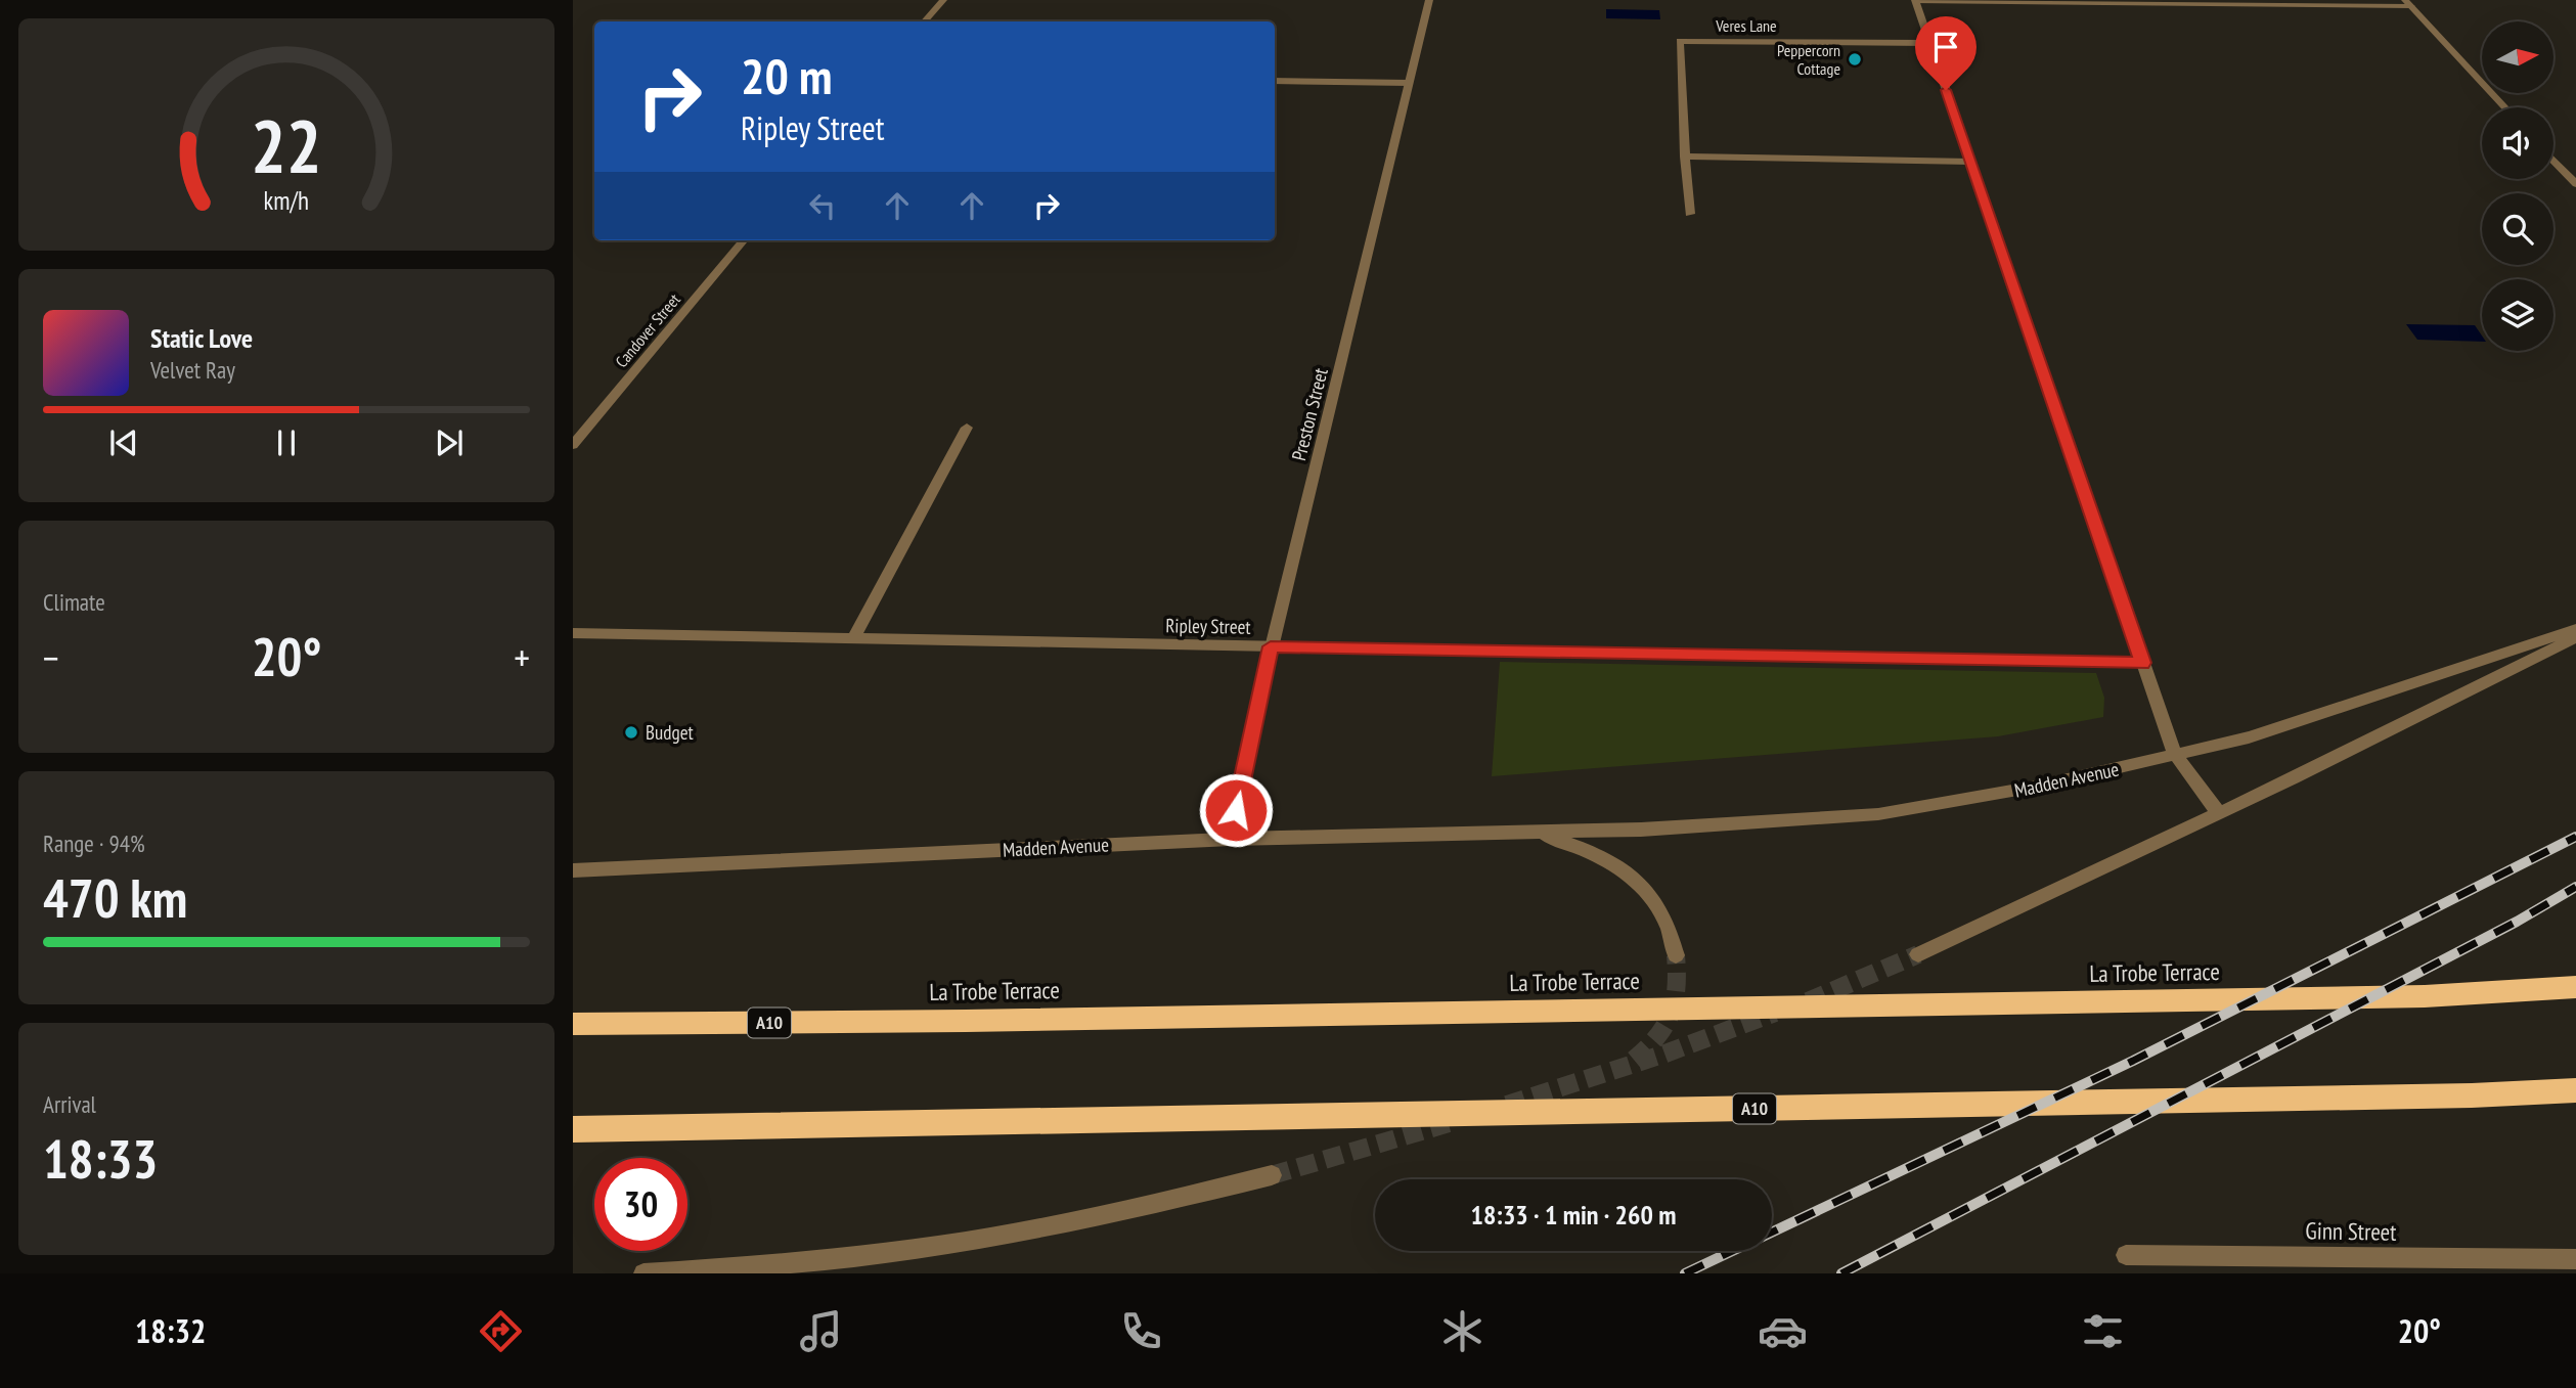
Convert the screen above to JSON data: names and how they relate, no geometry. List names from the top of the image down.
{
  "streets": {
    "highway": ["La Trobe Terrace", "A10"],
    "street": [
      "Veres Lane",
      "Candover Street",
      "Preston Street",
      "Ripley Street",
      "Madden Avenue",
      "Ginn Street"
    ]
  },
  "crossings": [
    ["Preston Street", "Ripley Street"],
    ["Preston Street", "Madden Avenue"]
  ],
  "places": ["Peppercorn Cottage", "Budget"],
  "north": "right",
  "page": {
    "turn": ["20 m", "Ripley Street"],
    "song": ["Static Love", "Velvet Ray"],
    "tile": [
      "Climate",
      ["Range · 94%", "470 km"],
      ["Arrival", "18:33"]
    ],
    "heat": ["−", "20°", "+"],
    "limit": "30",
    "trip": "18:33 · 1 min · 260 m",
    "tabs": ["18:32", "20°"],
    "gauge": ["22", "km/h"]
  }
}
